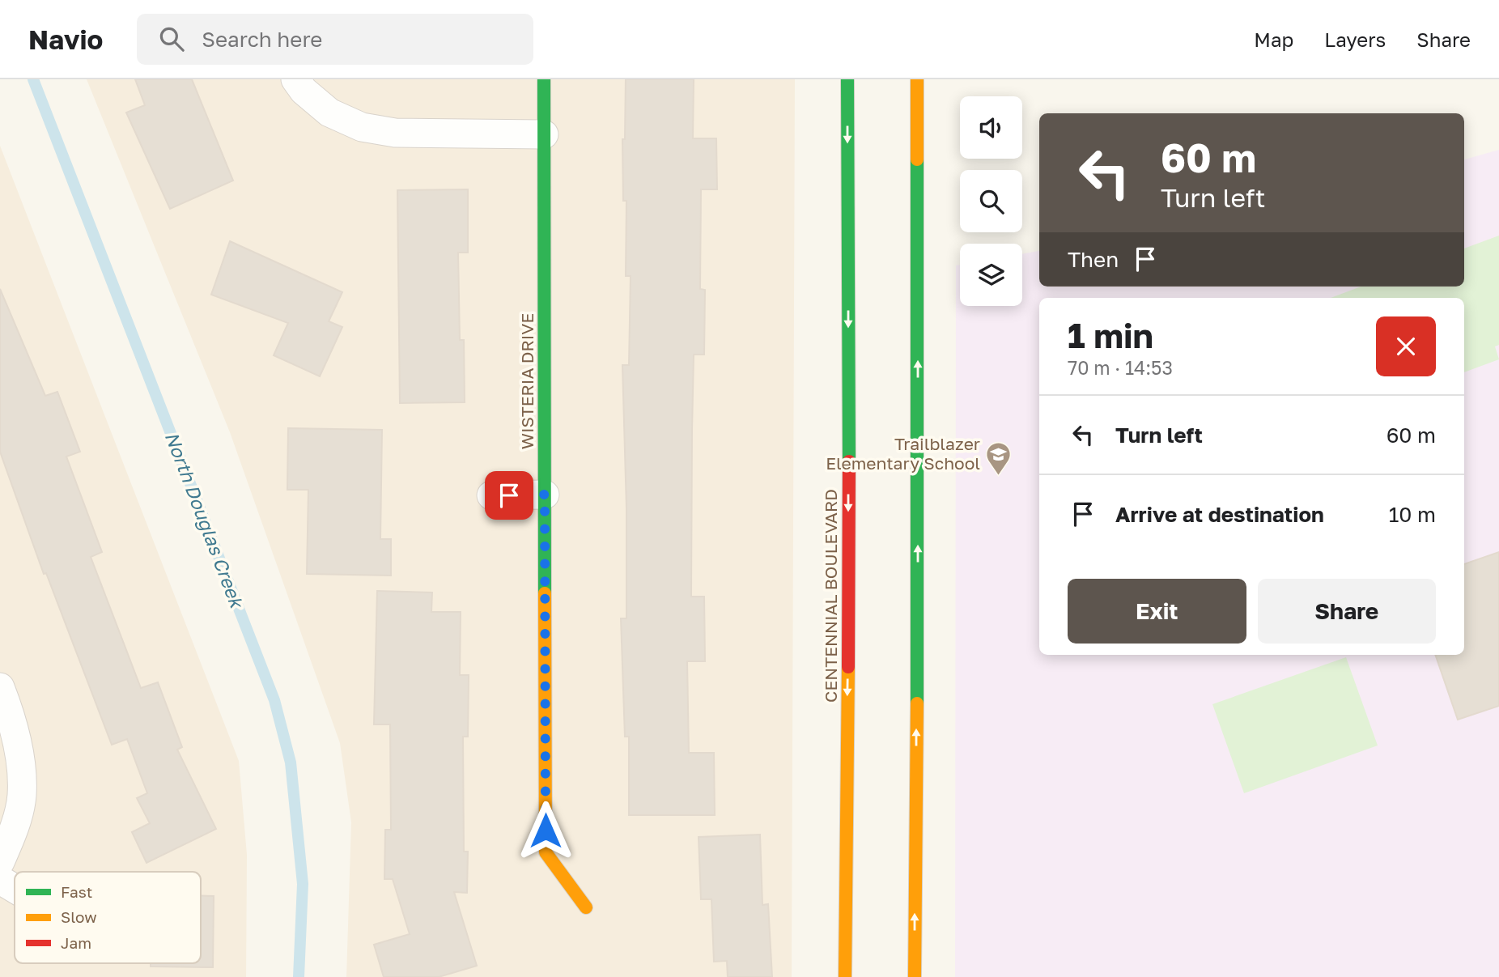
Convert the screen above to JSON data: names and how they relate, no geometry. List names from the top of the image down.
{
  "streets": {
    "main road": ["WISTERIA DRIVE", "CENTENNIAL BOULEVARD"]
  },
  "water": ["North Douglas Creek"],
  "places": {
    "school or university": ["Trailblazer Elementary School"]
  },
  "legend": ["Fast", "Slow", "Jam"],
  "page": {
    "header": "Navio",
    "search": "Search here",
    "nav": ["Map", "Layers", "Share"],
    "turn": ["60 m", "Turn left"],
    "then": "Then",
    "heading": ["1 min", "70 m · 14:53"],
    "list": [
      {
        "name": "Turn left",
        "value": "60 m"
      },
      {
        "name": "Arrive at destination",
        "value": "10 m"
      }
    ],
    "buttons": ["Exit", "Share"]
  }
}
